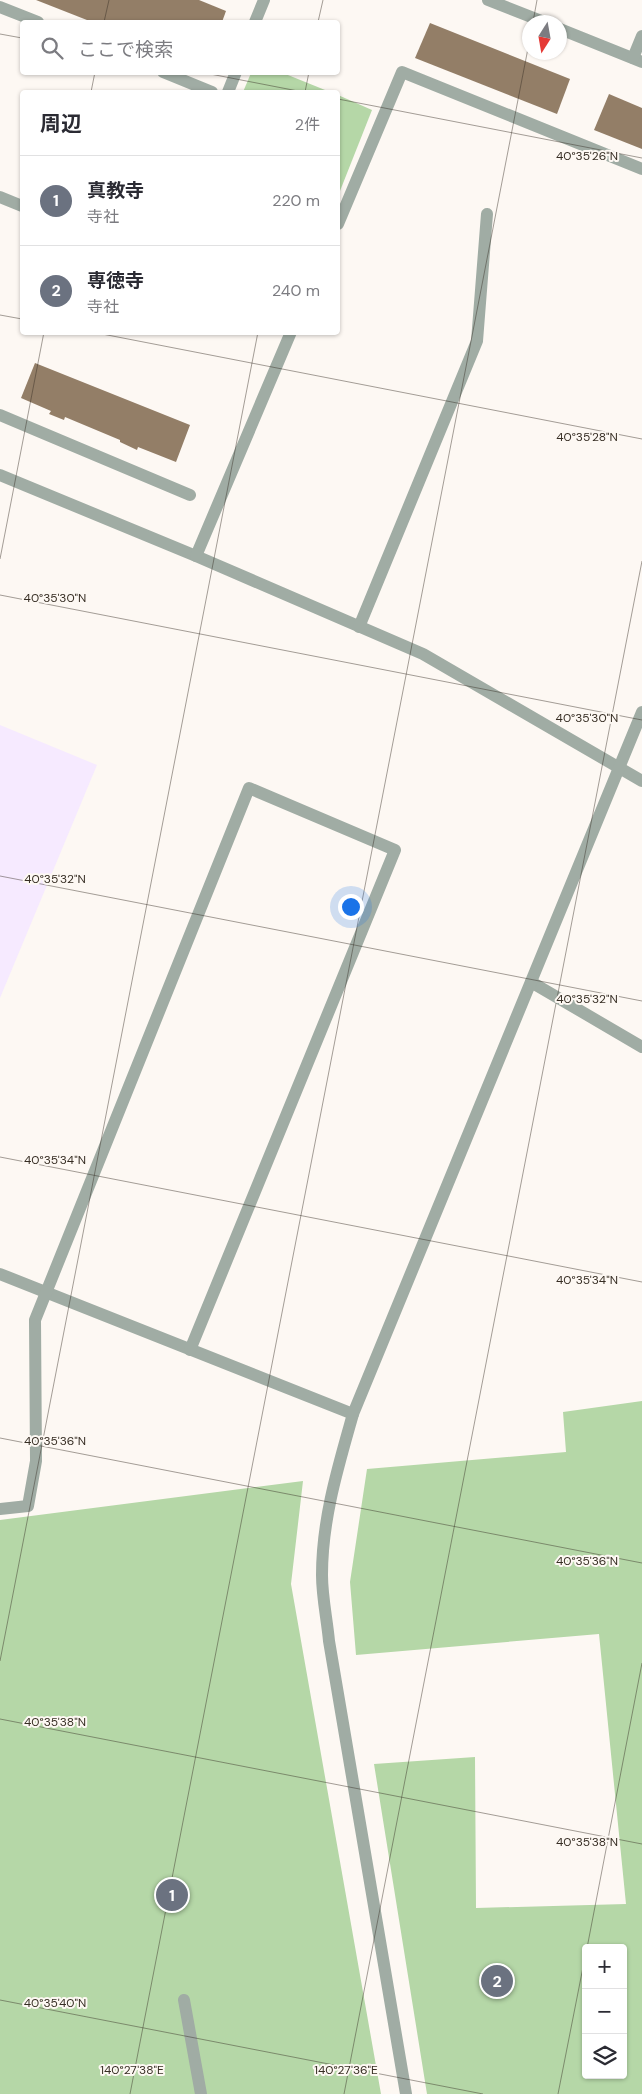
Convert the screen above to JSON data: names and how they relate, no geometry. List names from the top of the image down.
{
  "north": "bottom",
  "page": {
    "search": "ここで検索",
    "heading": ["周辺", "2件"],
    "list": [
      {
        "mark": "1",
        "name": "真教寺",
        "note": "寺社",
        "value": "220 m"
      },
      {
        "mark": "2",
        "name": "専徳寺",
        "note": "寺社",
        "value": "240 m"
      }
    ],
    "pins": ["1", "2"],
    "map_buttons": ["+", "−"]
  },
  "coordinates": [
    "40°35'26\"N",
    "40°35'28\"N",
    "40°35'30\"N",
    "40°35'32\"N",
    "40°35'34\"N",
    "40°35'36\"N",
    "40°35'38\"N",
    "40°35'40\"N",
    "140°27'38\"E",
    "140°27'36\"E"
  ]
}
